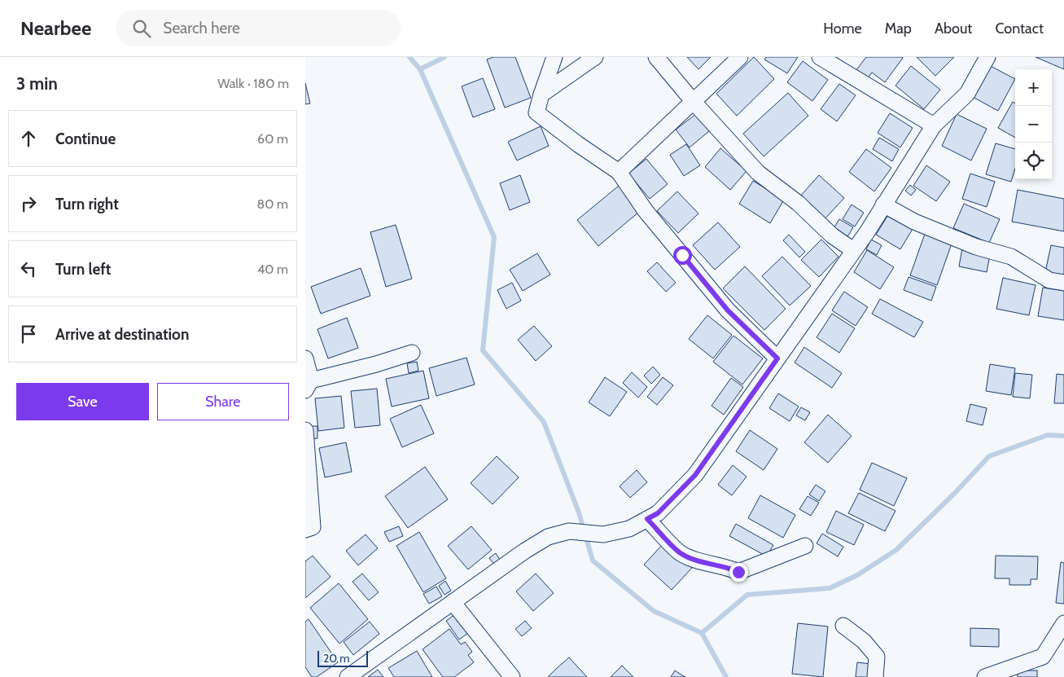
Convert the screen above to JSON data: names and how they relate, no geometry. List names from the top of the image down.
{
  "scale_bar": "20 m",
  "page": {
    "header": "Nearbee",
    "search": "Search here",
    "nav": [
      "Home",
      "Map",
      "About",
      "Contact"
    ],
    "heading": ["3 min", "Walk · 180 m"],
    "map_buttons": ["+", "−"],
    "list": [
      ["Continue", "60 m"],
      ["Turn right", "80 m"],
      ["Turn left", "40 m"],
      "Arrive at destination"
    ],
    "buttons": ["Save", "Share"],
    "scale": "20 m"
  }
}
